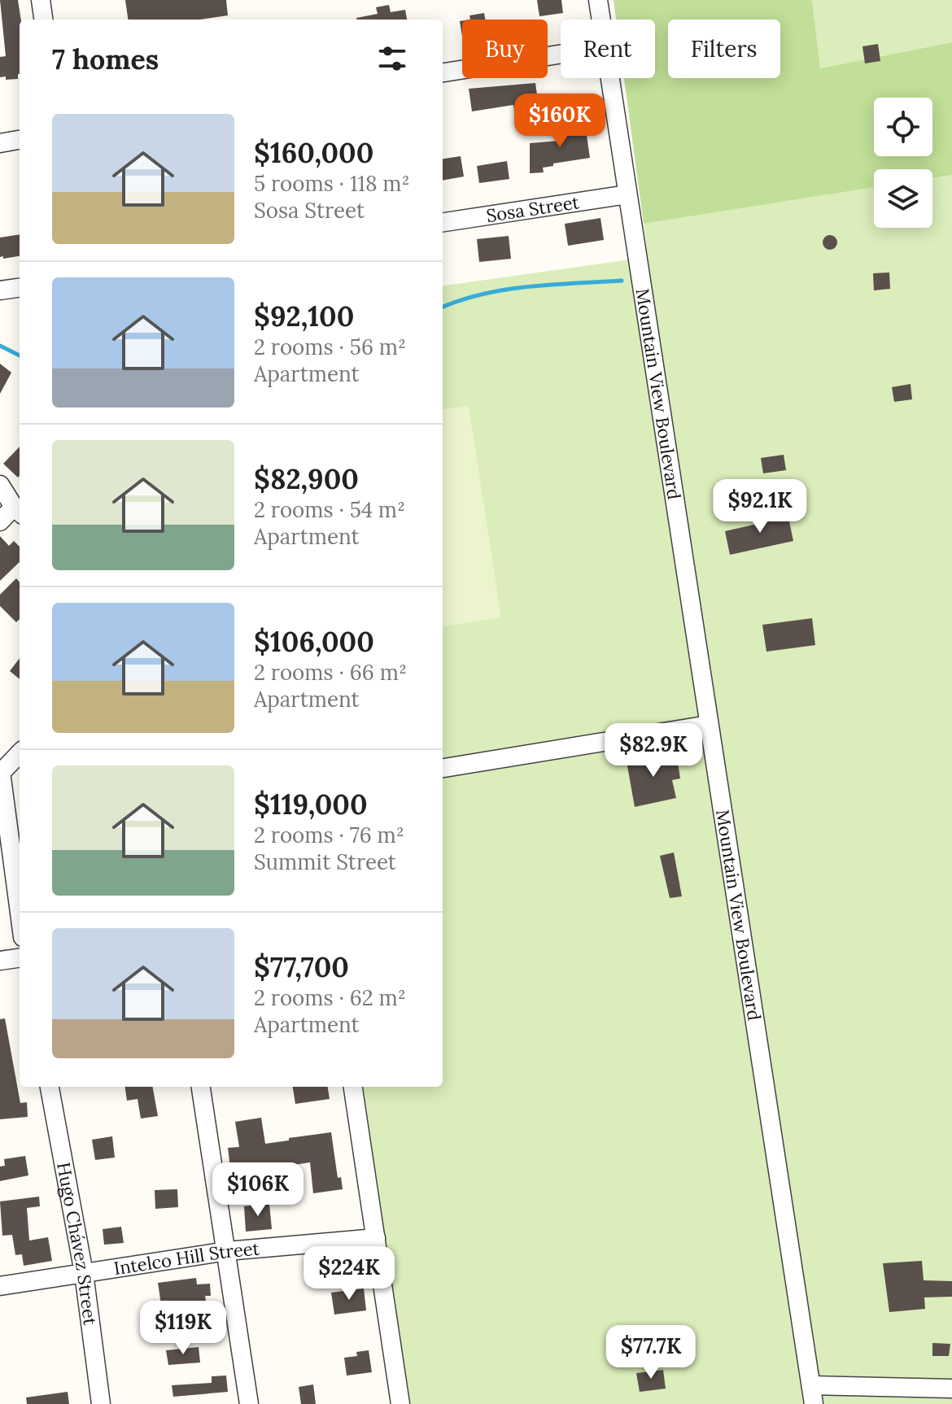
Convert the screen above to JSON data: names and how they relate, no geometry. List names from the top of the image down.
{
  "streets": {
    "street": [
      "Sosa Street",
      "Mountain View Boulevard",
      "Hugo Chávez Street",
      "Intelco Hill Street"
    ]
  },
  "crossings": [
    ["Sosa Street", "Mountain View Boulevard"],
    ["Hugo Chávez Street", "Intelco Hill Street"]
  ],
  "page": {
    "chip": ["Buy", "Rent", "Filters"],
    "heading": "7 homes",
    "price": [
      "$160K",
      "$92.1K",
      "$82.9K",
      "$106K",
      "$224K",
      "$119K",
      "$77.7K"
    ],
    "list": [
      {
        "name": "$160,000",
        "note": "5 rooms · 118 m² · Sosa Street"
      },
      {
        "name": "$92,100",
        "note": "2 rooms · 56 m² · Apartment"
      },
      {
        "name": "$82,900",
        "note": "2 rooms · 54 m² · Apartment"
      },
      {
        "name": "$106,000",
        "note": "2 rooms · 66 m² · Apartment"
      },
      {
        "name": "$119,000",
        "note": "2 rooms · 76 m² · Summit Street"
      },
      {
        "name": "$77,700",
        "note": "2 rooms · 62 m² · Apartment"
      }
    ]
  }
}
